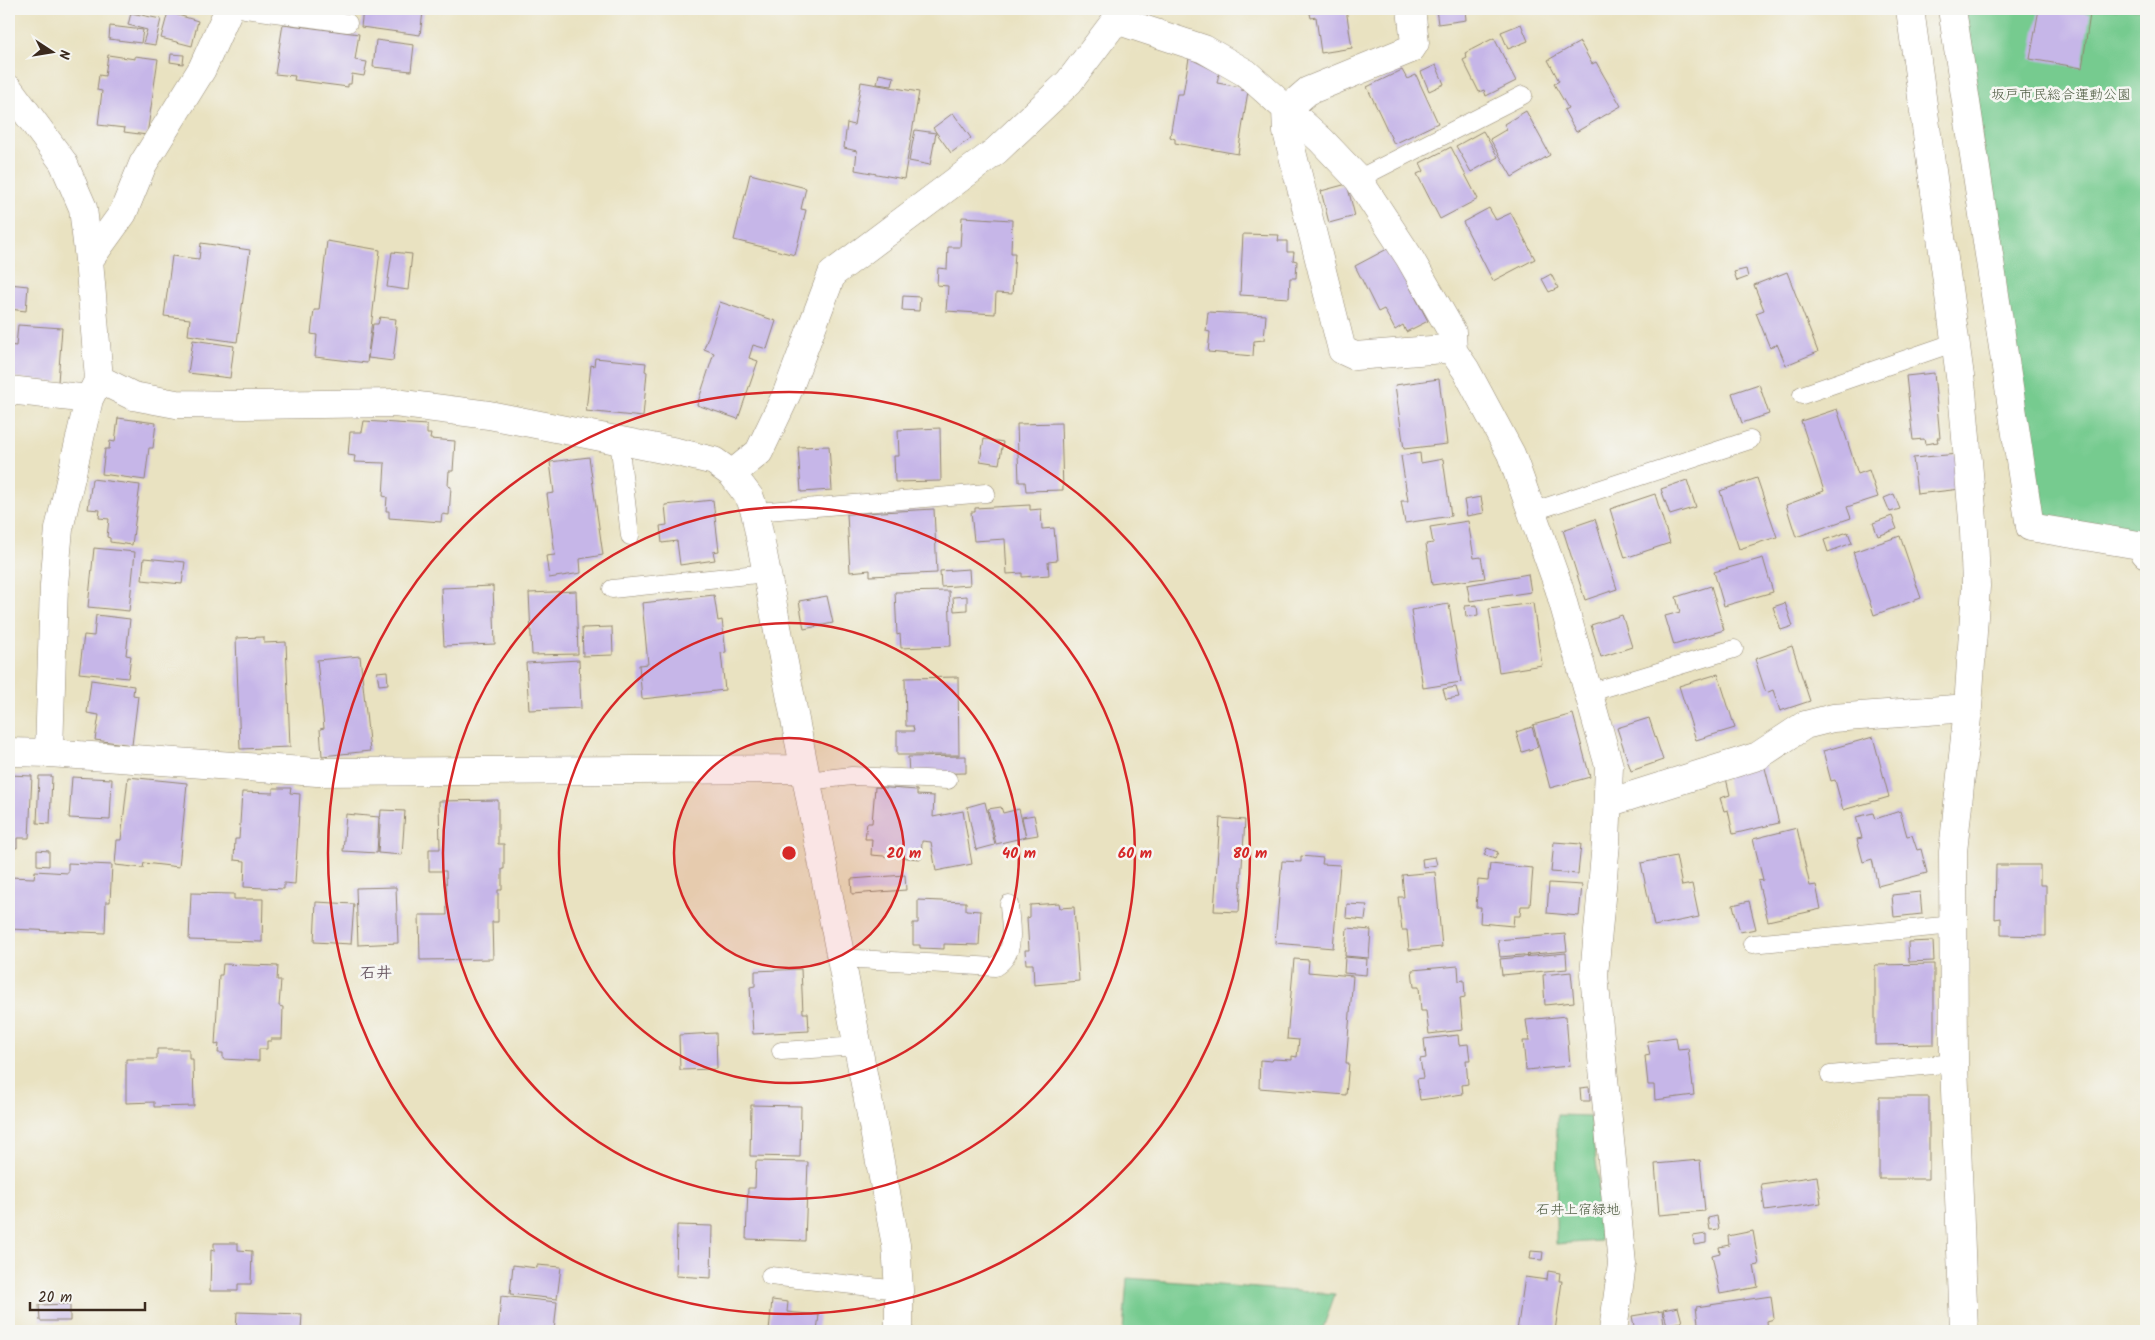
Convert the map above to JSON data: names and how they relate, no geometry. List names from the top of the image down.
{
  "districts": ["石井"],
  "parks": ["坂戸市民総合運動公園", "石井上宿緑地"],
  "scale_bar": "20 m",
  "north": "right",
  "rings": [
    "20 m",
    "40 m",
    "60 m",
    "80 m"
  ]
}
